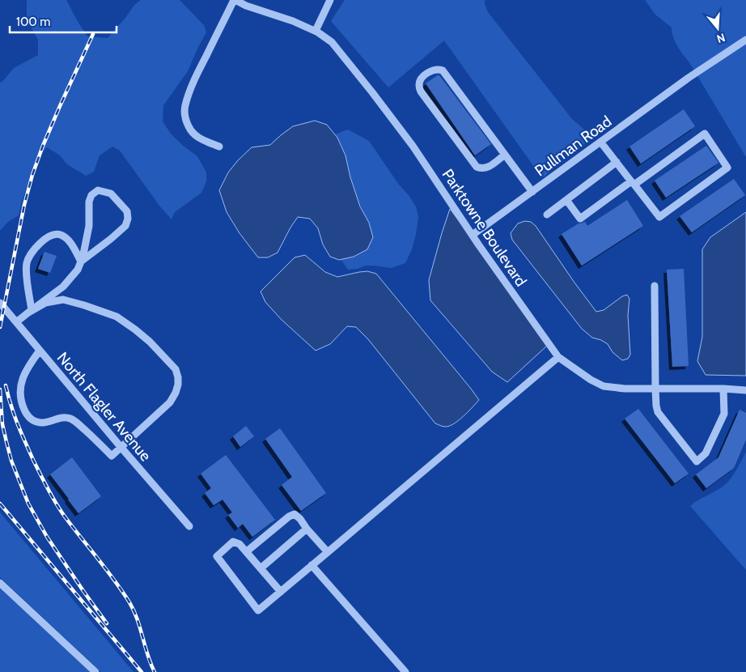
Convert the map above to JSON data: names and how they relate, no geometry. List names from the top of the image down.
{
  "streets": {
    "street": ["Pullman Road", "Parktowne Boulevard", "North Flagler Avenue"]
  },
  "crossings": [
    ["Pullman Road", "Parktowne Boulevard"]
  ],
  "scale_bar": "100 m",
  "north": "bottom"
}
